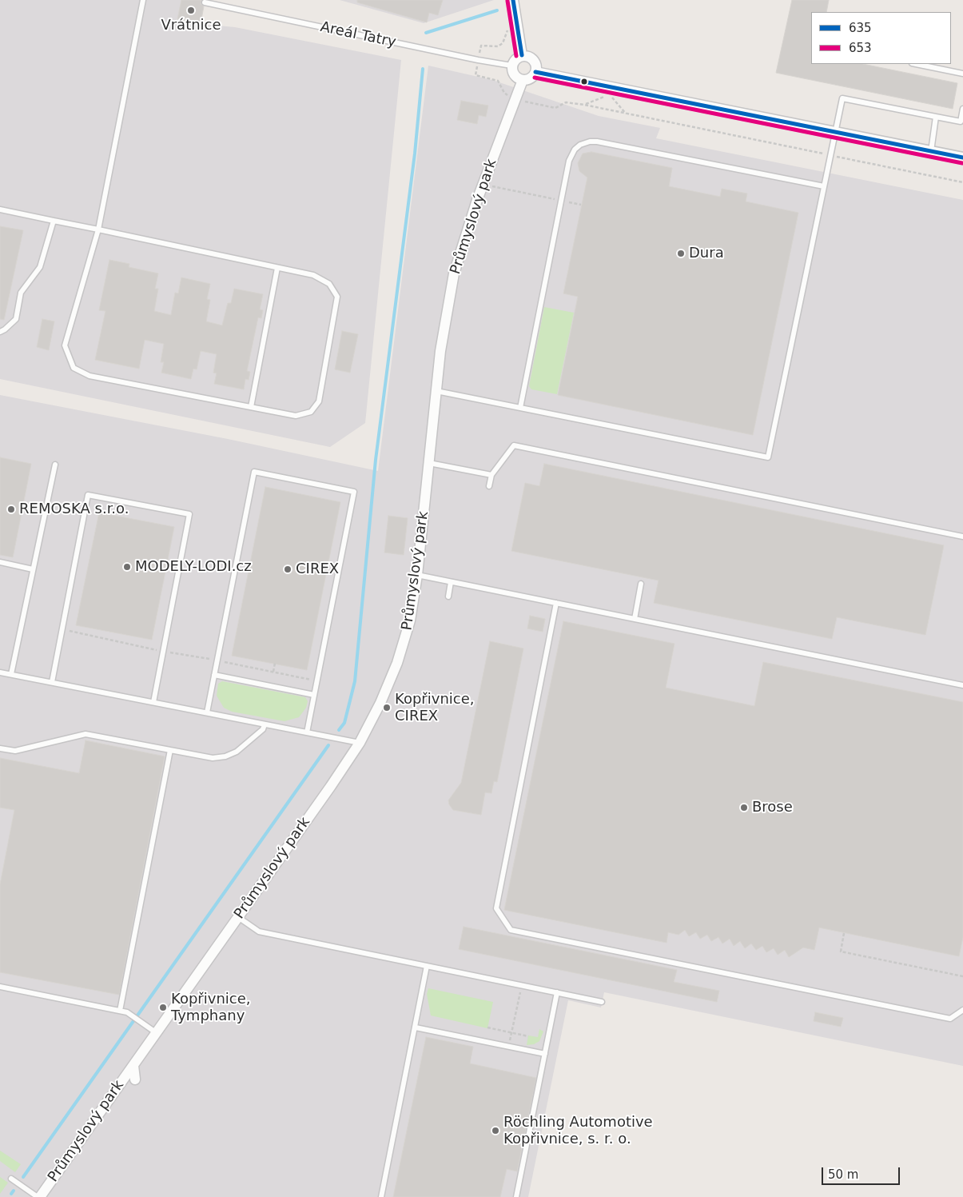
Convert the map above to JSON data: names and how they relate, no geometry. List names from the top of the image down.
{
  "streets": {
    "street": ["Průmyslový park"],
    "lane": ["Areál Tatry"]
  },
  "crossings": [
    ["Areál Tatry", "Průmyslový park"]
  ],
  "places": [
    "Vrátnice",
    "Dura",
    "REMOSKA s.r.o.",
    "MODELY-LODI.cz",
    "CIREX",
    "Kopřivnice, CIREX",
    "Brose",
    "Kopřivnice, Tymphany",
    "Röchling Automotive Kopřivnice, s. r. o."
  ],
  "lines": ["transit line 635", "transit line 653"],
  "legend": ["635", "653"],
  "scale_bar": "50 m"
}
